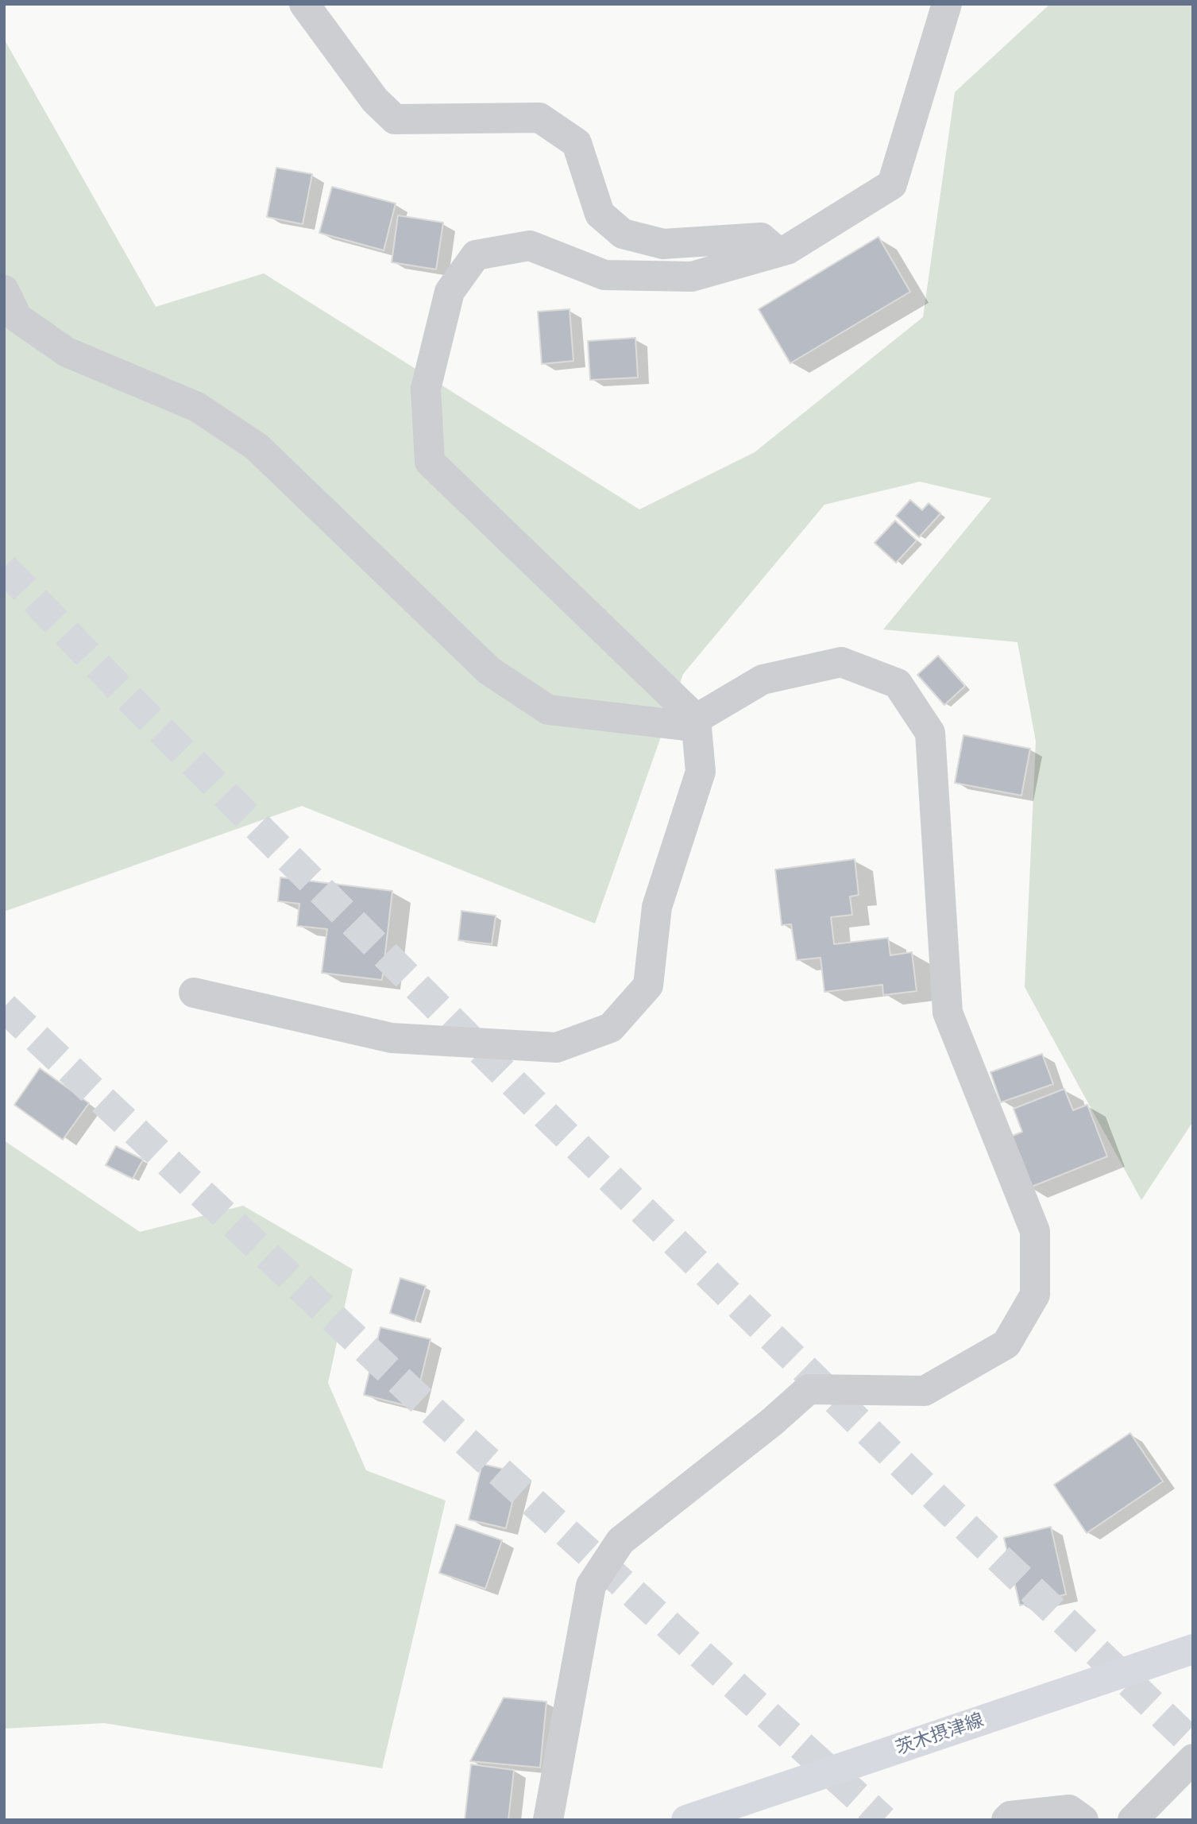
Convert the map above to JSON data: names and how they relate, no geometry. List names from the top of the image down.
{
  "streets": {
    "main road": ["茨木摂津線"]
  }
}
